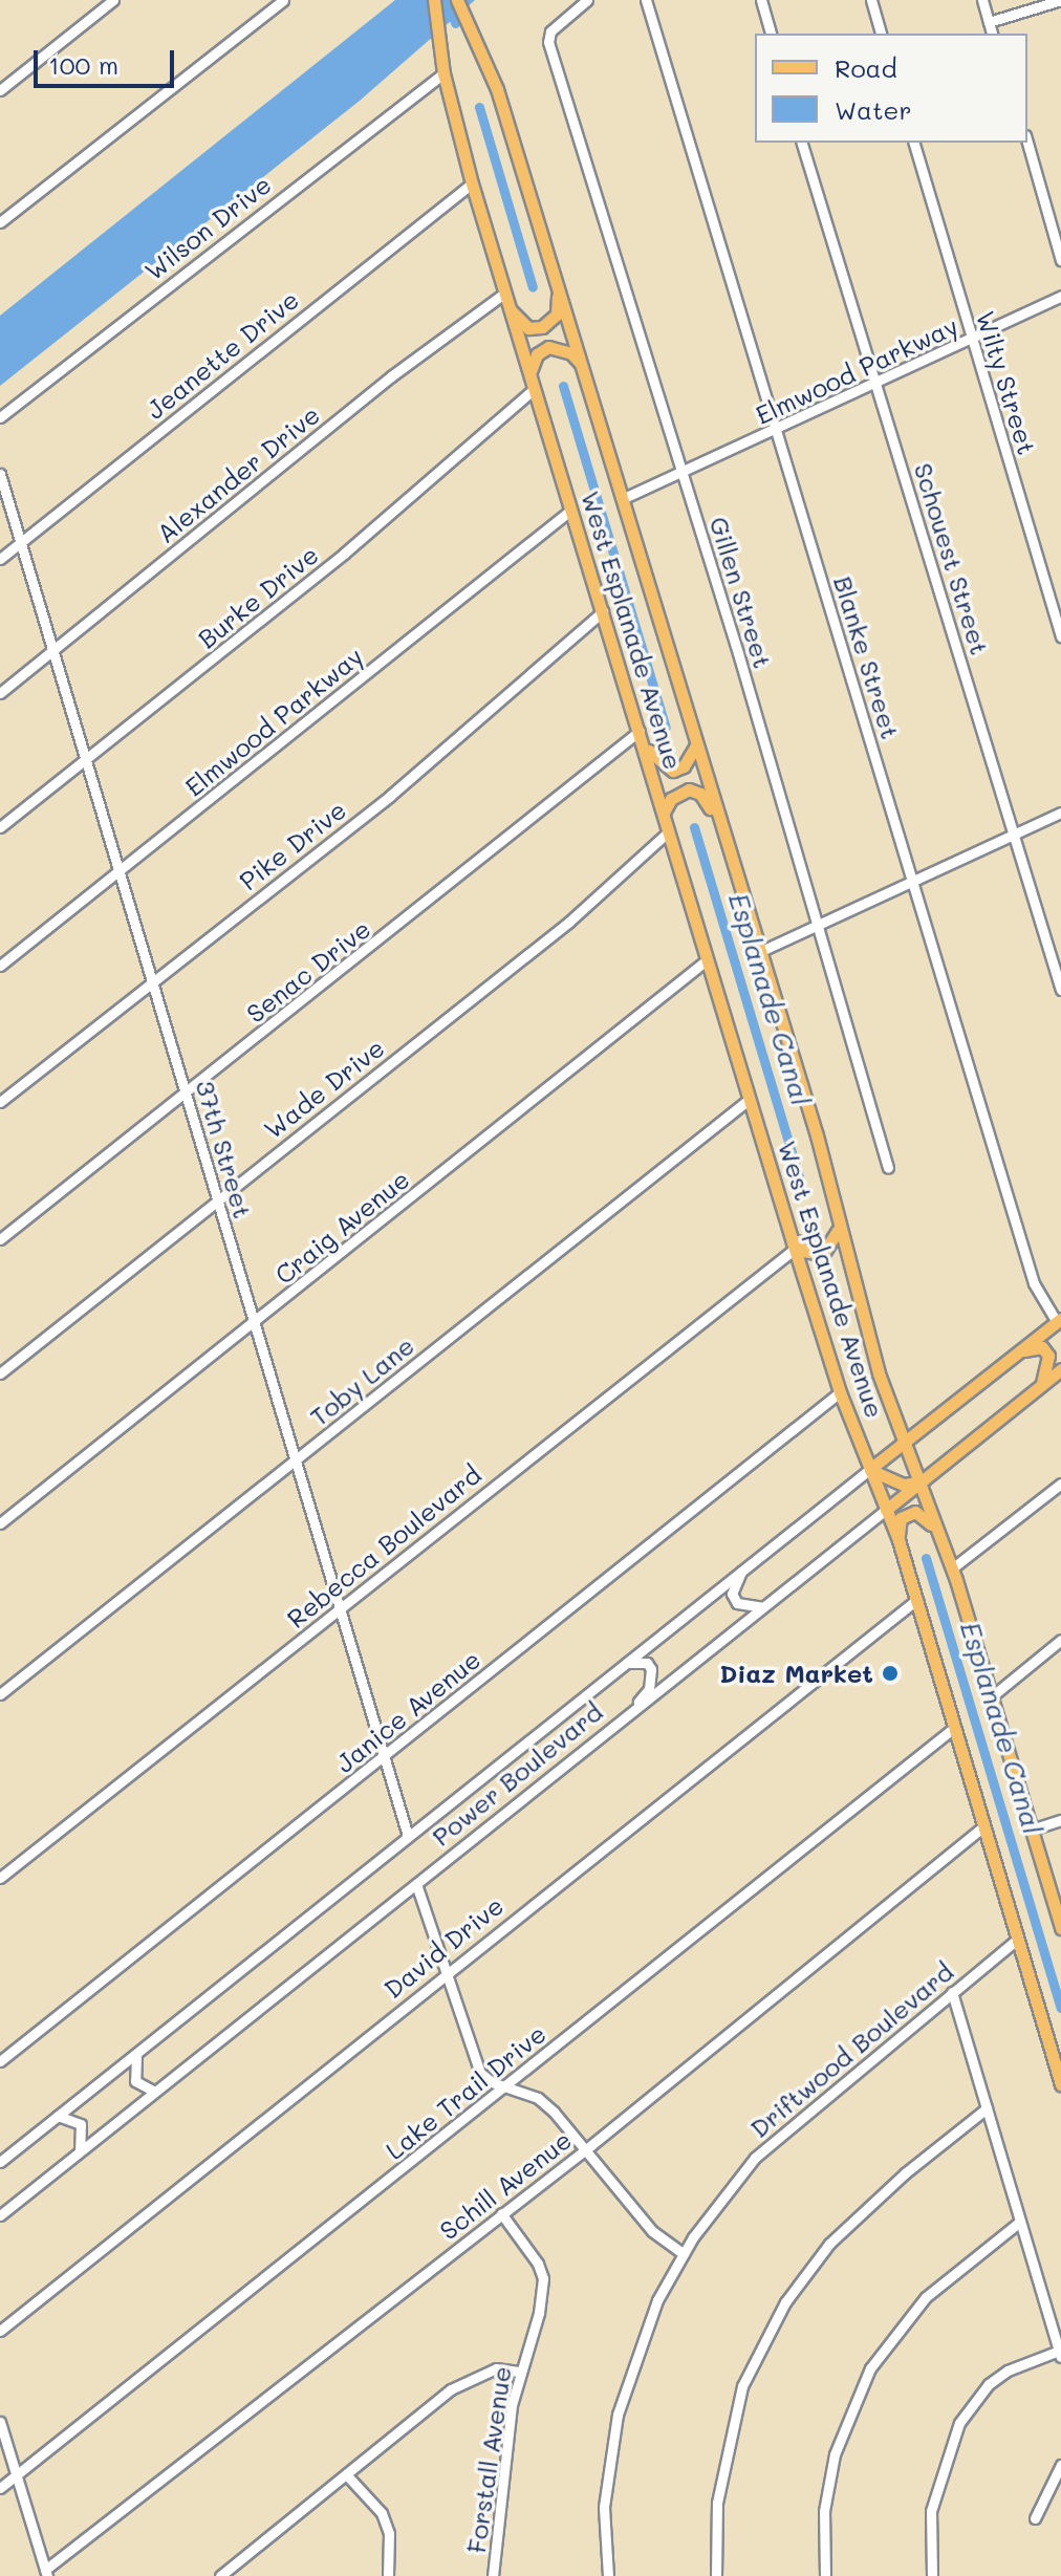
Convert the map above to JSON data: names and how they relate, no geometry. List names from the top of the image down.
{
  "streets": {
    "main road": ["West Esplanade Avenue", "Power Boulevard"],
    "street": [
      "Wilson Drive",
      "Jeanette Drive",
      "Elmwood Parkway",
      "Wilty Street",
      "Alexander Drive",
      "Schouest Street",
      "Gillen Street",
      "Burke Drive",
      "Blanke Street",
      "Pike Drive",
      "Senac Drive",
      "Wade Drive",
      "37th Street",
      "Craig Avenue",
      "Toby Lane",
      "Rebecca Boulevard",
      "Janice Avenue",
      "David Drive",
      "Driftwood Boulevard",
      "Lake Trail Drive",
      "Schill Avenue",
      "Forstall Avenue"
    ]
  },
  "crossings": [
    ["Wilson Drive", "West Esplanade Avenue"],
    ["Jeanette Drive", "West Esplanade Avenue"],
    ["Jeanette Drive", "37th Street"],
    ["Elmwood Parkway", "Wilty Street"],
    ["Elmwood Parkway", "Schouest Street"],
    ["Elmwood Parkway", "Gillen Street"],
    ["Elmwood Parkway", "West Esplanade Avenue"],
    ["Elmwood Parkway", "Blanke Street"],
    ["Elmwood Parkway", "37th Street"],
    ["Alexander Drive", "West Esplanade Avenue"],
    ["Alexander Drive", "37th Street"],
    ["Burke Drive", "West Esplanade Avenue"],
    ["Burke Drive", "37th Street"],
    ["West Esplanade Avenue", "Pike Drive"],
    ["West Esplanade Avenue", "Senac Drive"],
    ["West Esplanade Avenue", "Wade Drive"],
    ["West Esplanade Avenue", "Craig Avenue"],
    ["West Esplanade Avenue", "Toby Lane"],
    ["West Esplanade Avenue", "Rebecca Boulevard"],
    ["West Esplanade Avenue", "Janice Avenue"],
    ["West Esplanade Avenue", "Power Boulevard"],
    ["West Esplanade Avenue", "David Drive"],
    ["West Esplanade Avenue", "Driftwood Boulevard"],
    ["West Esplanade Avenue", "Lake Trail Drive"],
    ["West Esplanade Avenue", "Schill Avenue"],
    ["Blanke Street", "Power Boulevard"],
    ["Pike Drive", "37th Street"],
    ["Senac Drive", "37th Street"],
    ["Wade Drive", "37th Street"],
    ["37th Street", "Craig Avenue"],
    ["37th Street", "Toby Lane"],
    ["37th Street", "Rebecca Boulevard"],
    ["37th Street", "Janice Avenue"],
    ["37th Street", "Power Boulevard"],
    ["Schill Avenue", "Forstall Avenue"]
  ],
  "water": ["Esplanade Canal"],
  "places": ["Diaz Market"],
  "legend": ["Road", "Water"],
  "scale_bar": "100 m"
}
